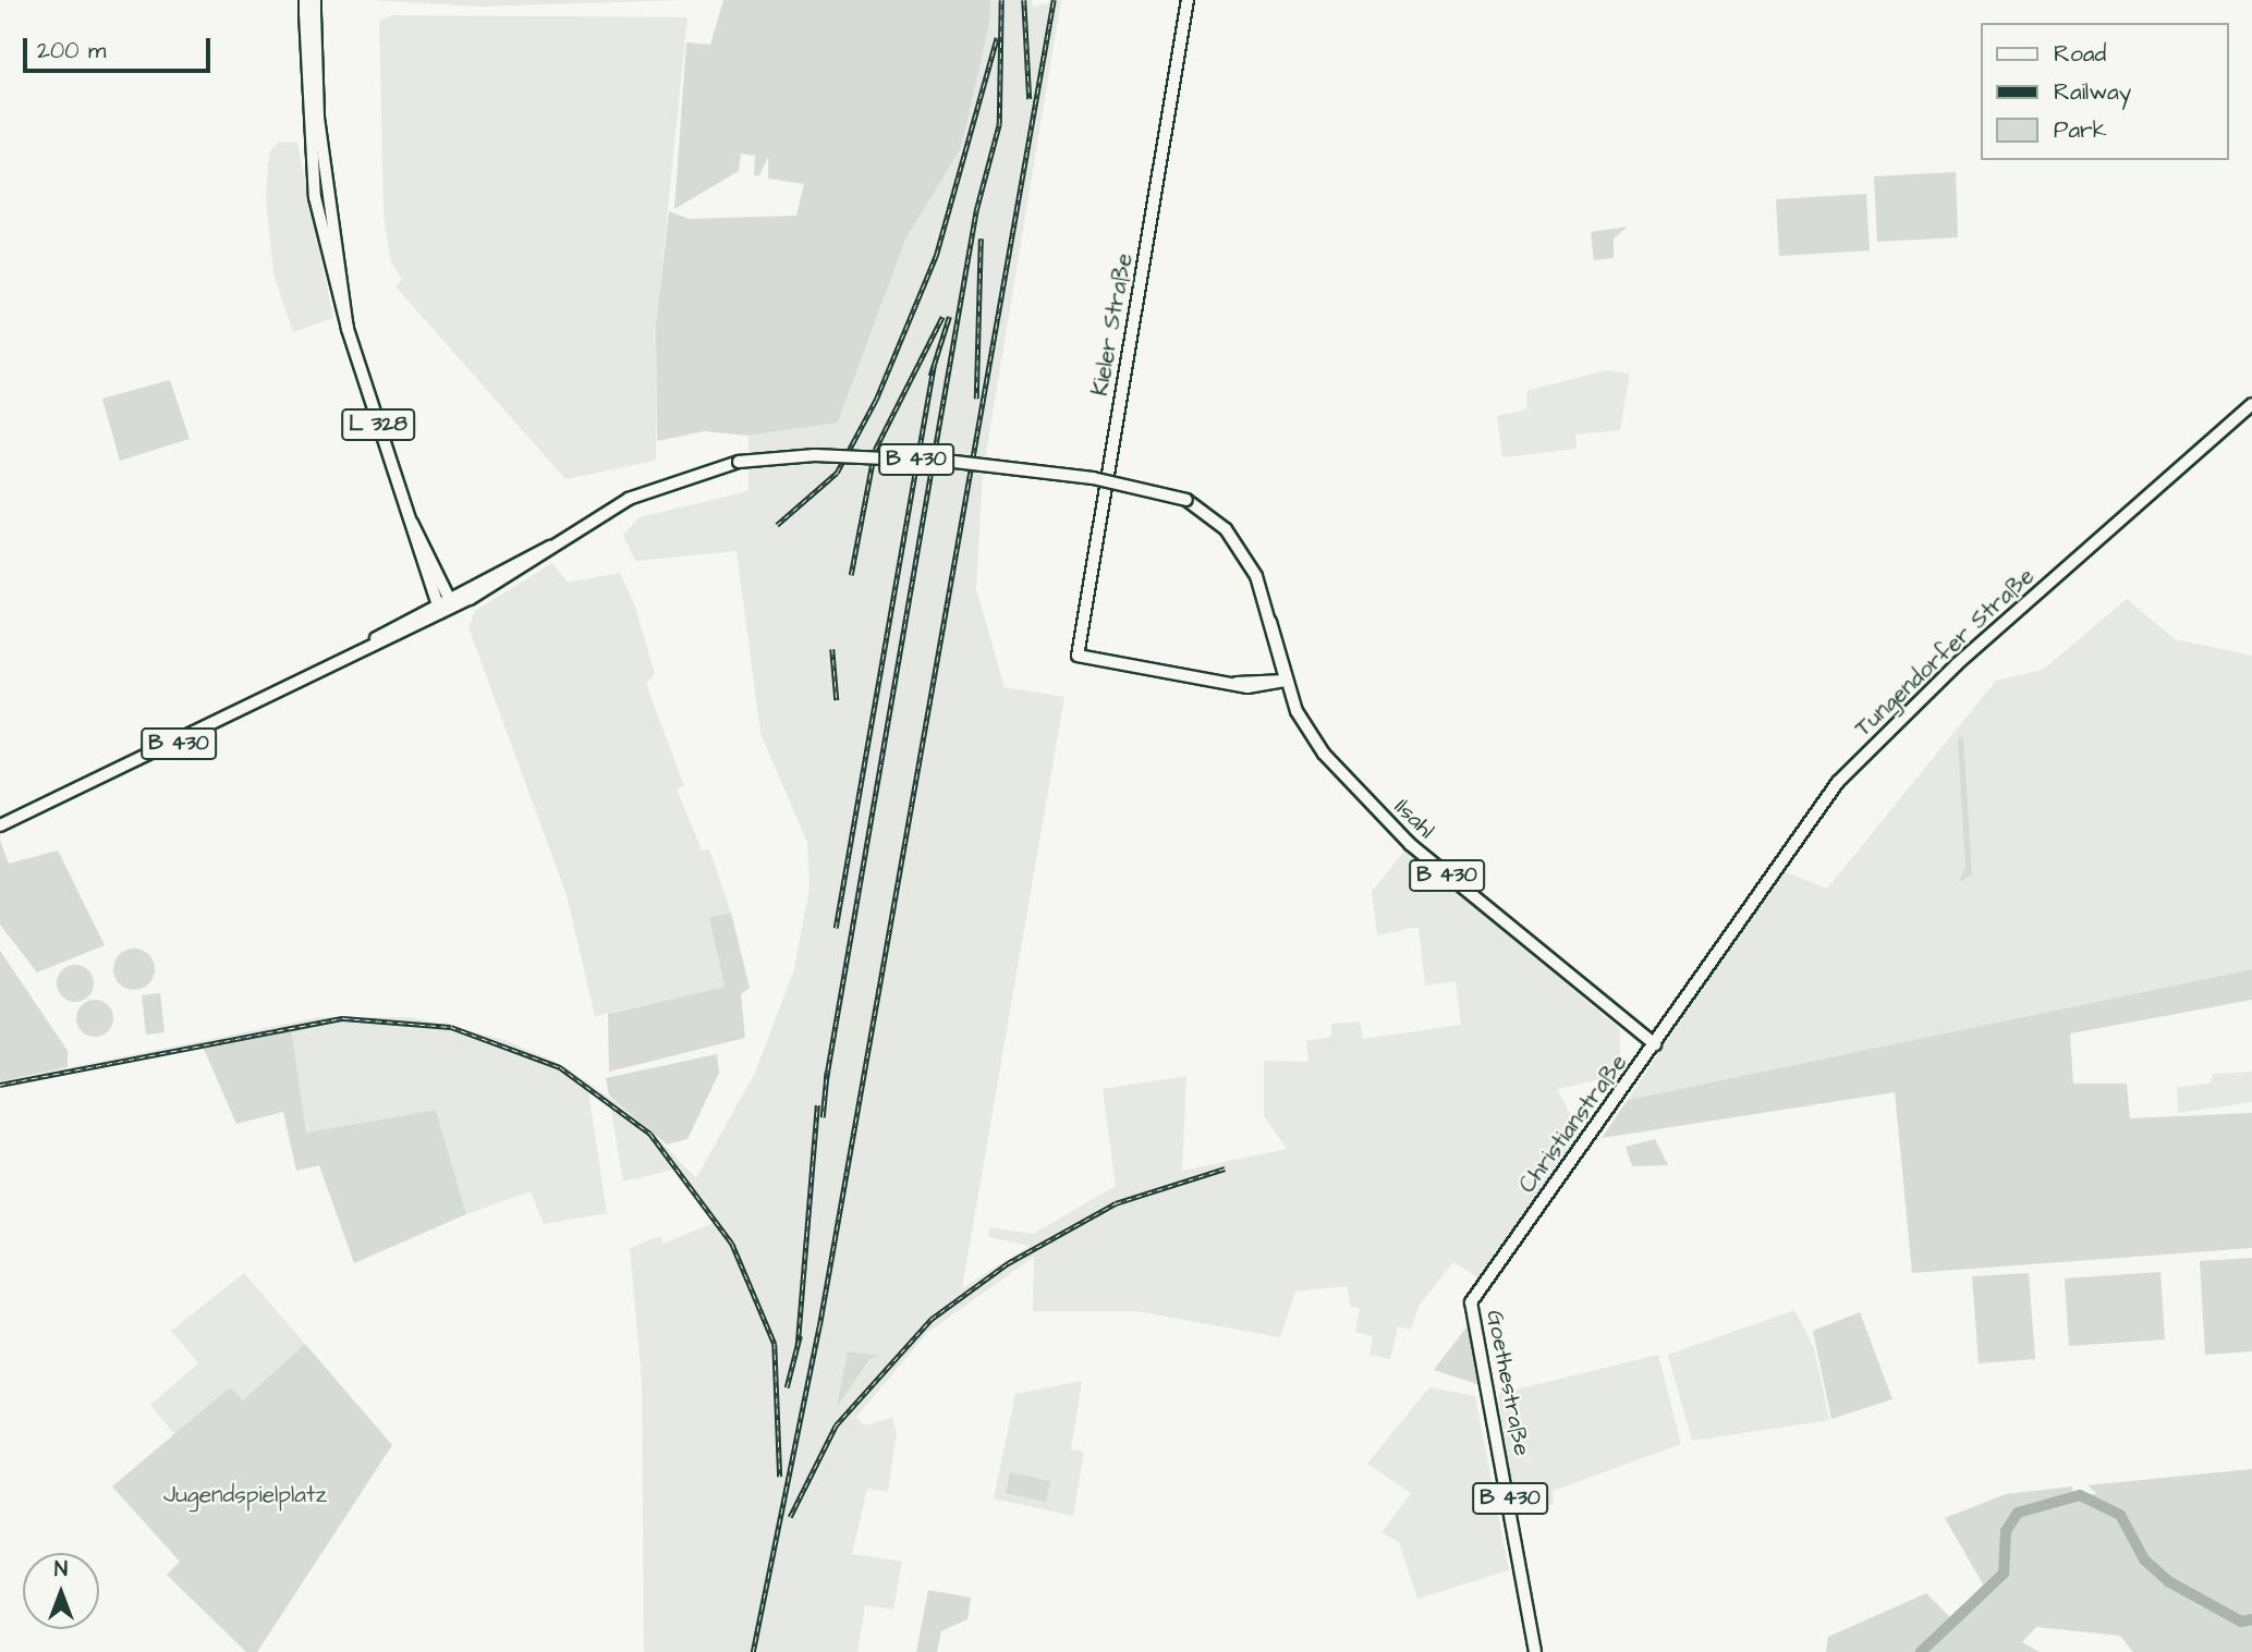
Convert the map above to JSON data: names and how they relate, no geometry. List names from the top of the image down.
{
  "streets": {
    "main road": [
      "Kieler Straße",
      "L 328",
      "B 430",
      "Tungendorfer Straße",
      "Ilsahl",
      "Christianstraße",
      "Goethestraße"
    ]
  },
  "crossings": [
    ["L 328", "B 430"],
    ["B 430", "Ilsahl"],
    ["Tungendorfer Straße", "Christianstraße"],
    ["Ilsahl", "Christianstraße"],
    ["Christianstraße", "Goethestraße"]
  ],
  "parks": ["Jugendspielplatz"],
  "legend": ["Road", "Railway", "Park"],
  "scale_bar": "200 m",
  "north": "top"
}
